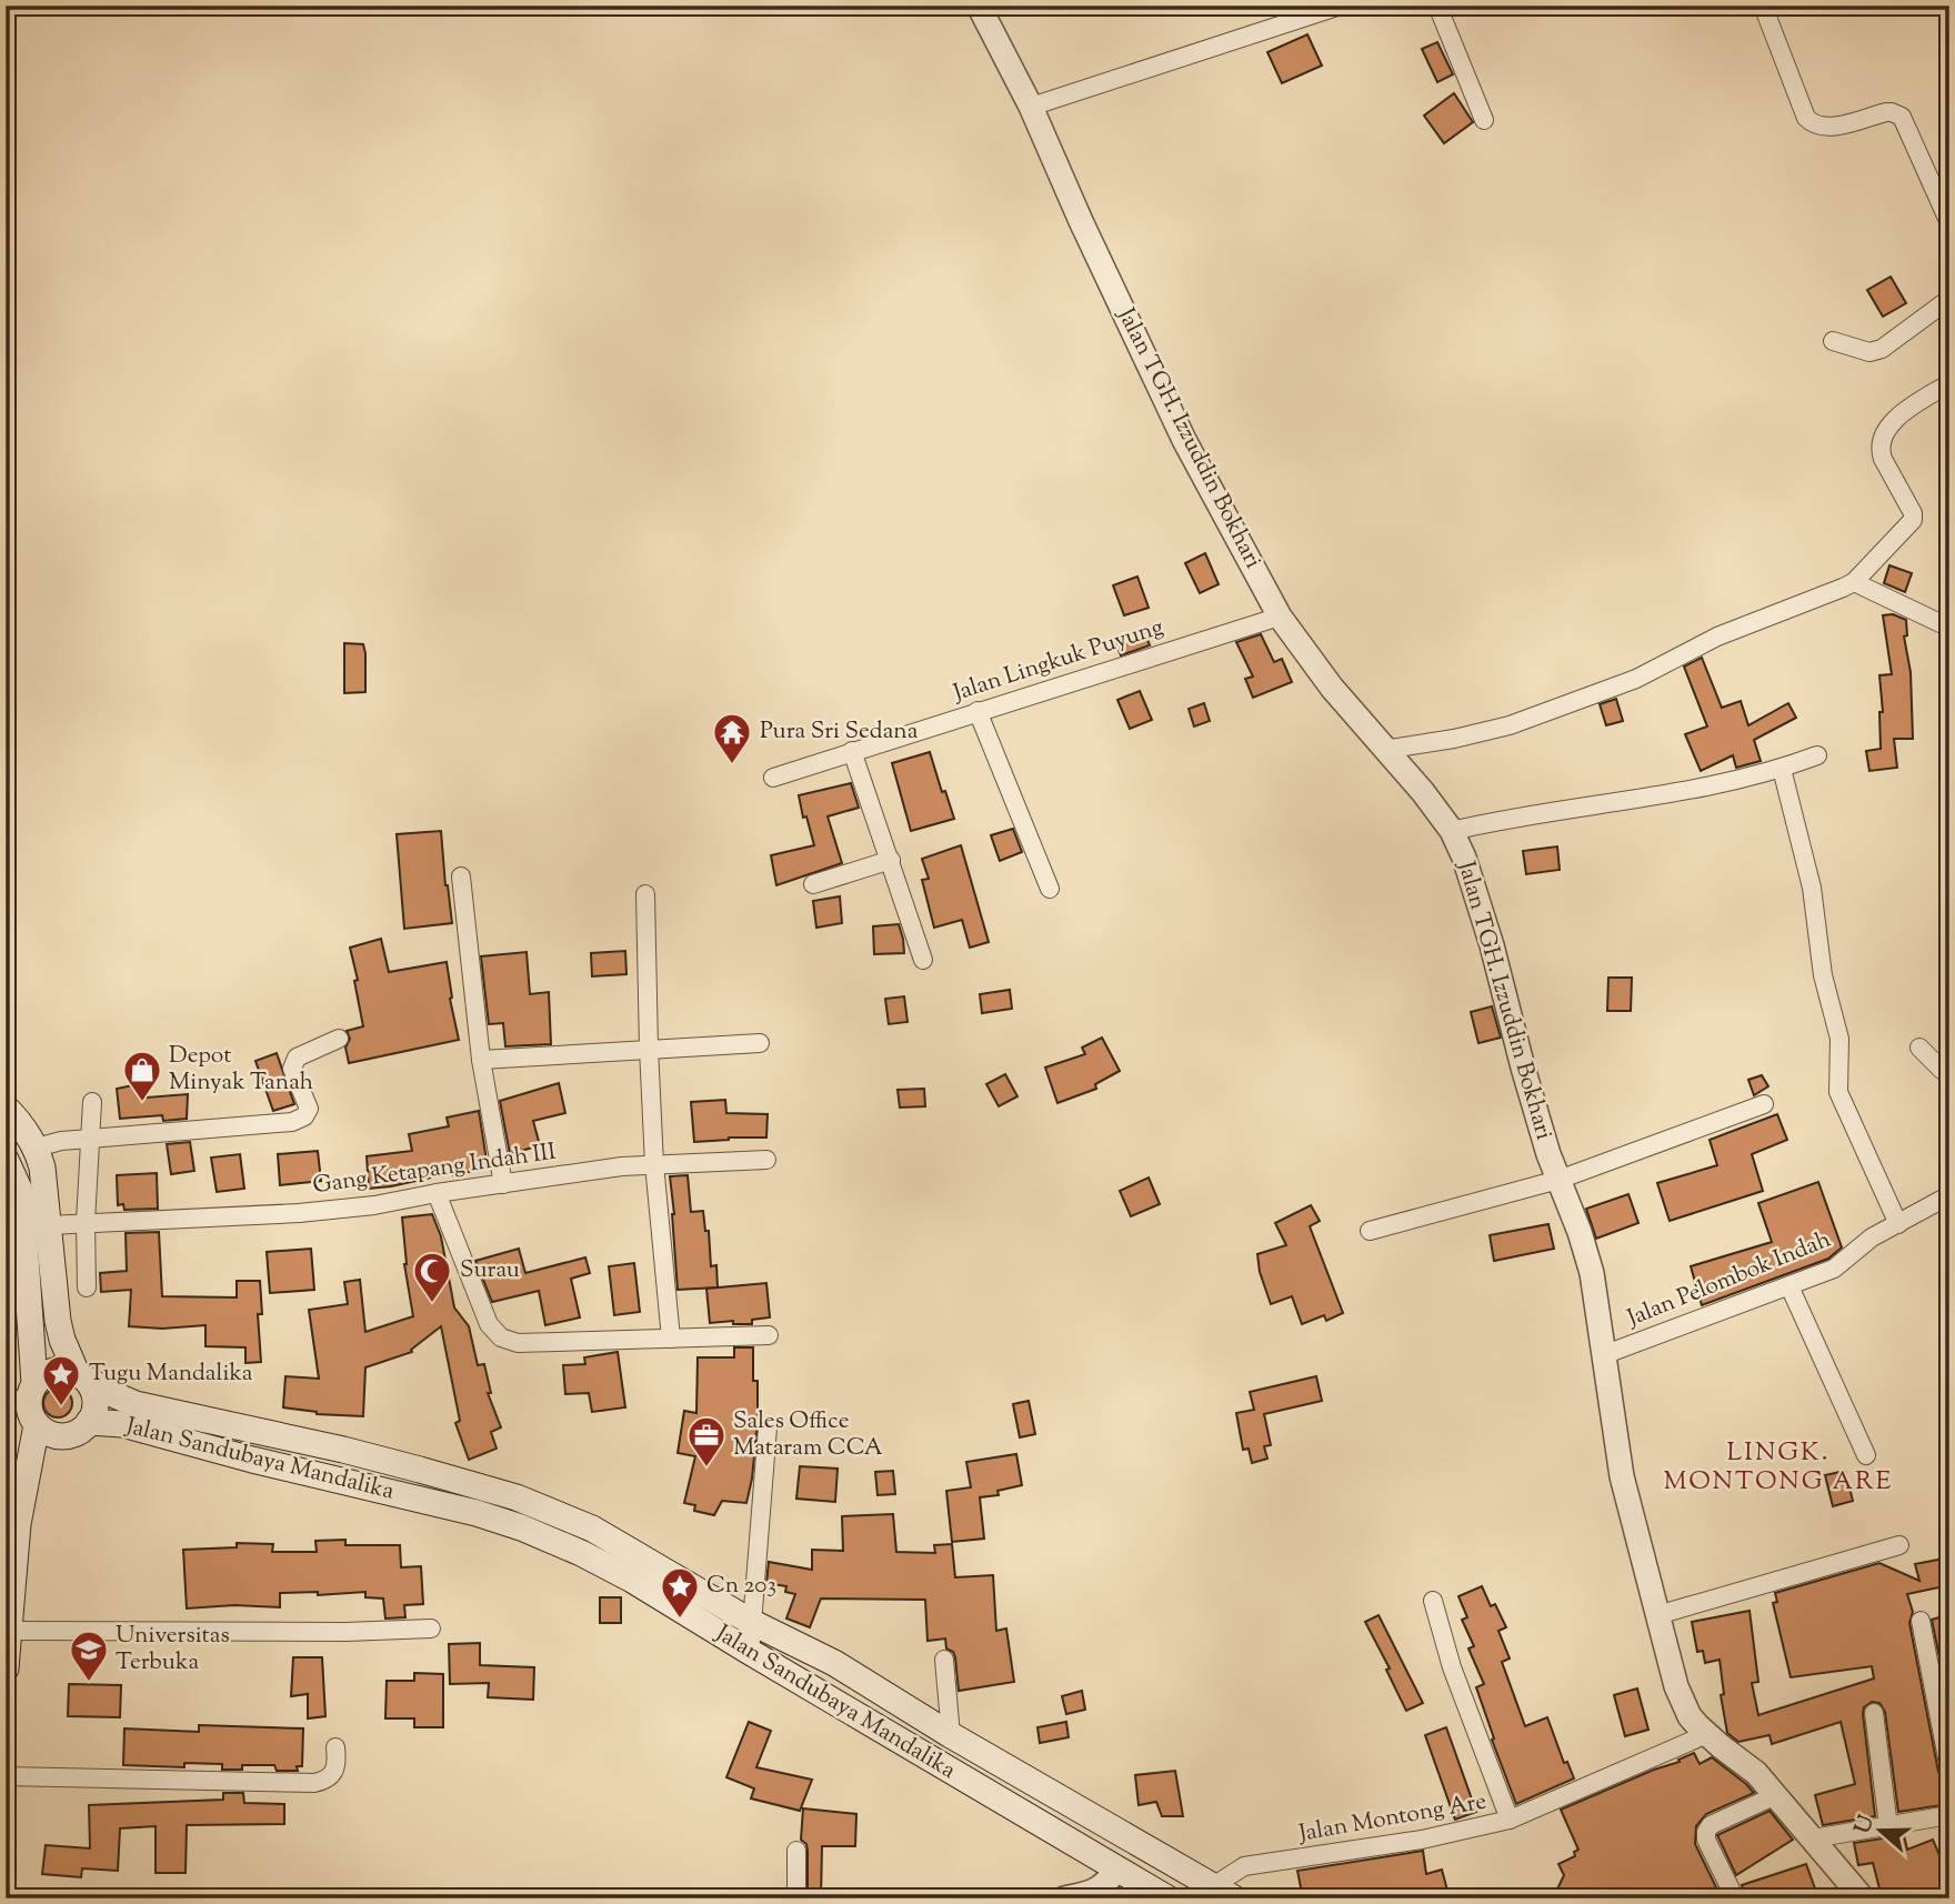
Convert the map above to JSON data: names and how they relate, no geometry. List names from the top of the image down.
{
  "streets": {
    "main road": ["Jalan Sandubaya Mandalika"],
    "street": [
      "Jalan TGH. Izzuddin Bokhari",
      "Jalan Lingkuk Puyung",
      "Gang Ketapang Indah III",
      "Jalan Pelombok Indah",
      "Jalan Montong Are"
    ]
  },
  "crossings": [
    ["Jalan TGH. Izzuddin Bokhari", "Jalan Lingkuk Puyung"],
    ["Jalan TGH. Izzuddin Bokhari", "Jalan Pelombok Indah"],
    ["Jalan TGH. Izzuddin Bokhari", "Jalan Montong Are"]
  ],
  "districts": ["LINGK. MONTONG ARE"],
  "places": {
    "temple": ["Pura Sri Sedana"],
    "shop": ["Depot Minyak Tanah"],
    "mosque": ["Surau"],
    "place": ["Tugu Mandalika", "Cn 203"],
    "office": ["Sales Office Mataram CCA"],
    "school or university": ["Universitas Terbuka"]
  },
  "north": "left"
}
